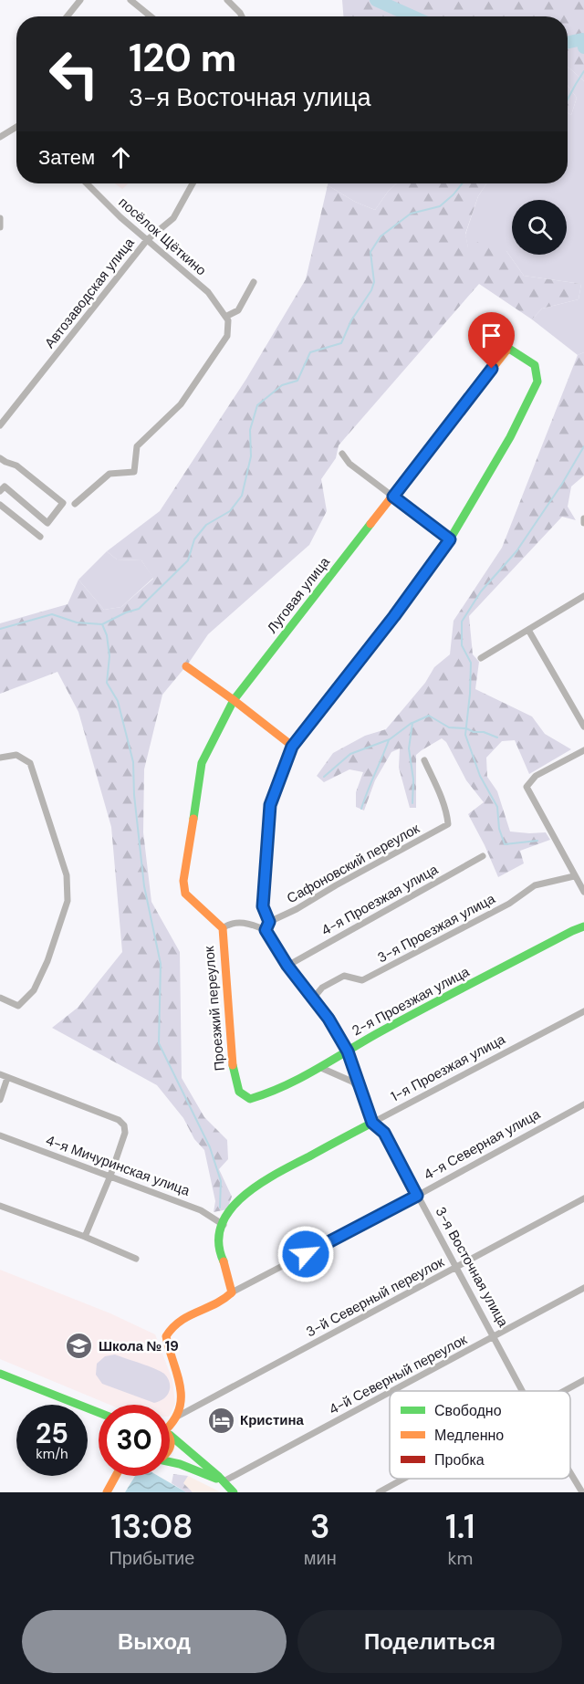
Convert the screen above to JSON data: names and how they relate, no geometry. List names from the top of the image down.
{
  "streets": {
    "street": [
      "посёлок Щёткино",
      "Автозаводская улица",
      "Луговая улица",
      "Сафоновский переулок",
      "4-я Проезжая улица",
      "3-я Проезжая улица",
      "2-я Проезжая улица",
      "Проезжий переулок",
      "1-я Проезжая улица",
      "4-я Северная улица",
      "4-я Мичуринская улица",
      "3-я Восточная улица",
      "3-й Северный переулок",
      "4-й Северный переулок"
    ]
  },
  "crossings": [
    ["посёлок Щёткино", "Автозаводская улица"],
    ["Луговая улица", "Проезжий переулок"],
    ["Луговая улица", "3-я Восточная улица"],
    ["Сафоновский переулок", "3-я Восточная улица"],
    ["4-я Проезжая улица", "3-я Восточная улица"],
    ["3-я Проезжая улица", "3-я Восточная улица"],
    ["2-я Проезжая улица", "Проезжий переулок"],
    ["2-я Проезжая улица", "3-я Восточная улица"],
    ["1-я Проезжая улица", "4-я Мичуринская улица"],
    ["1-я Проезжая улица", "3-я Восточная улица"],
    ["4-я Северная улица", "3-я Восточная улица"],
    ["4-я Северная улица", "3-й Северный переулок"],
    ["3-я Восточная улица", "3-й Северный переулок"],
    ["3-я Восточная улица", "4-й Северный переулок"]
  ],
  "places": {
    "school or university": ["Школа № 19"],
    "hotel": ["Кристина"]
  },
  "legend": ["Свободно", "Медленно", "Пробка"],
  "page": {
    "turn": ["120 m", "3-я Восточная улица"],
    "then": "Затем",
    "speed": "25 km/h",
    "limit": "30",
    "eta": [
      "13:08",
      "Прибытие",
      "3",
      "мин",
      "1.1",
      "km"
    ],
    "buttons": ["Выход", "Поделиться"]
  }
}
